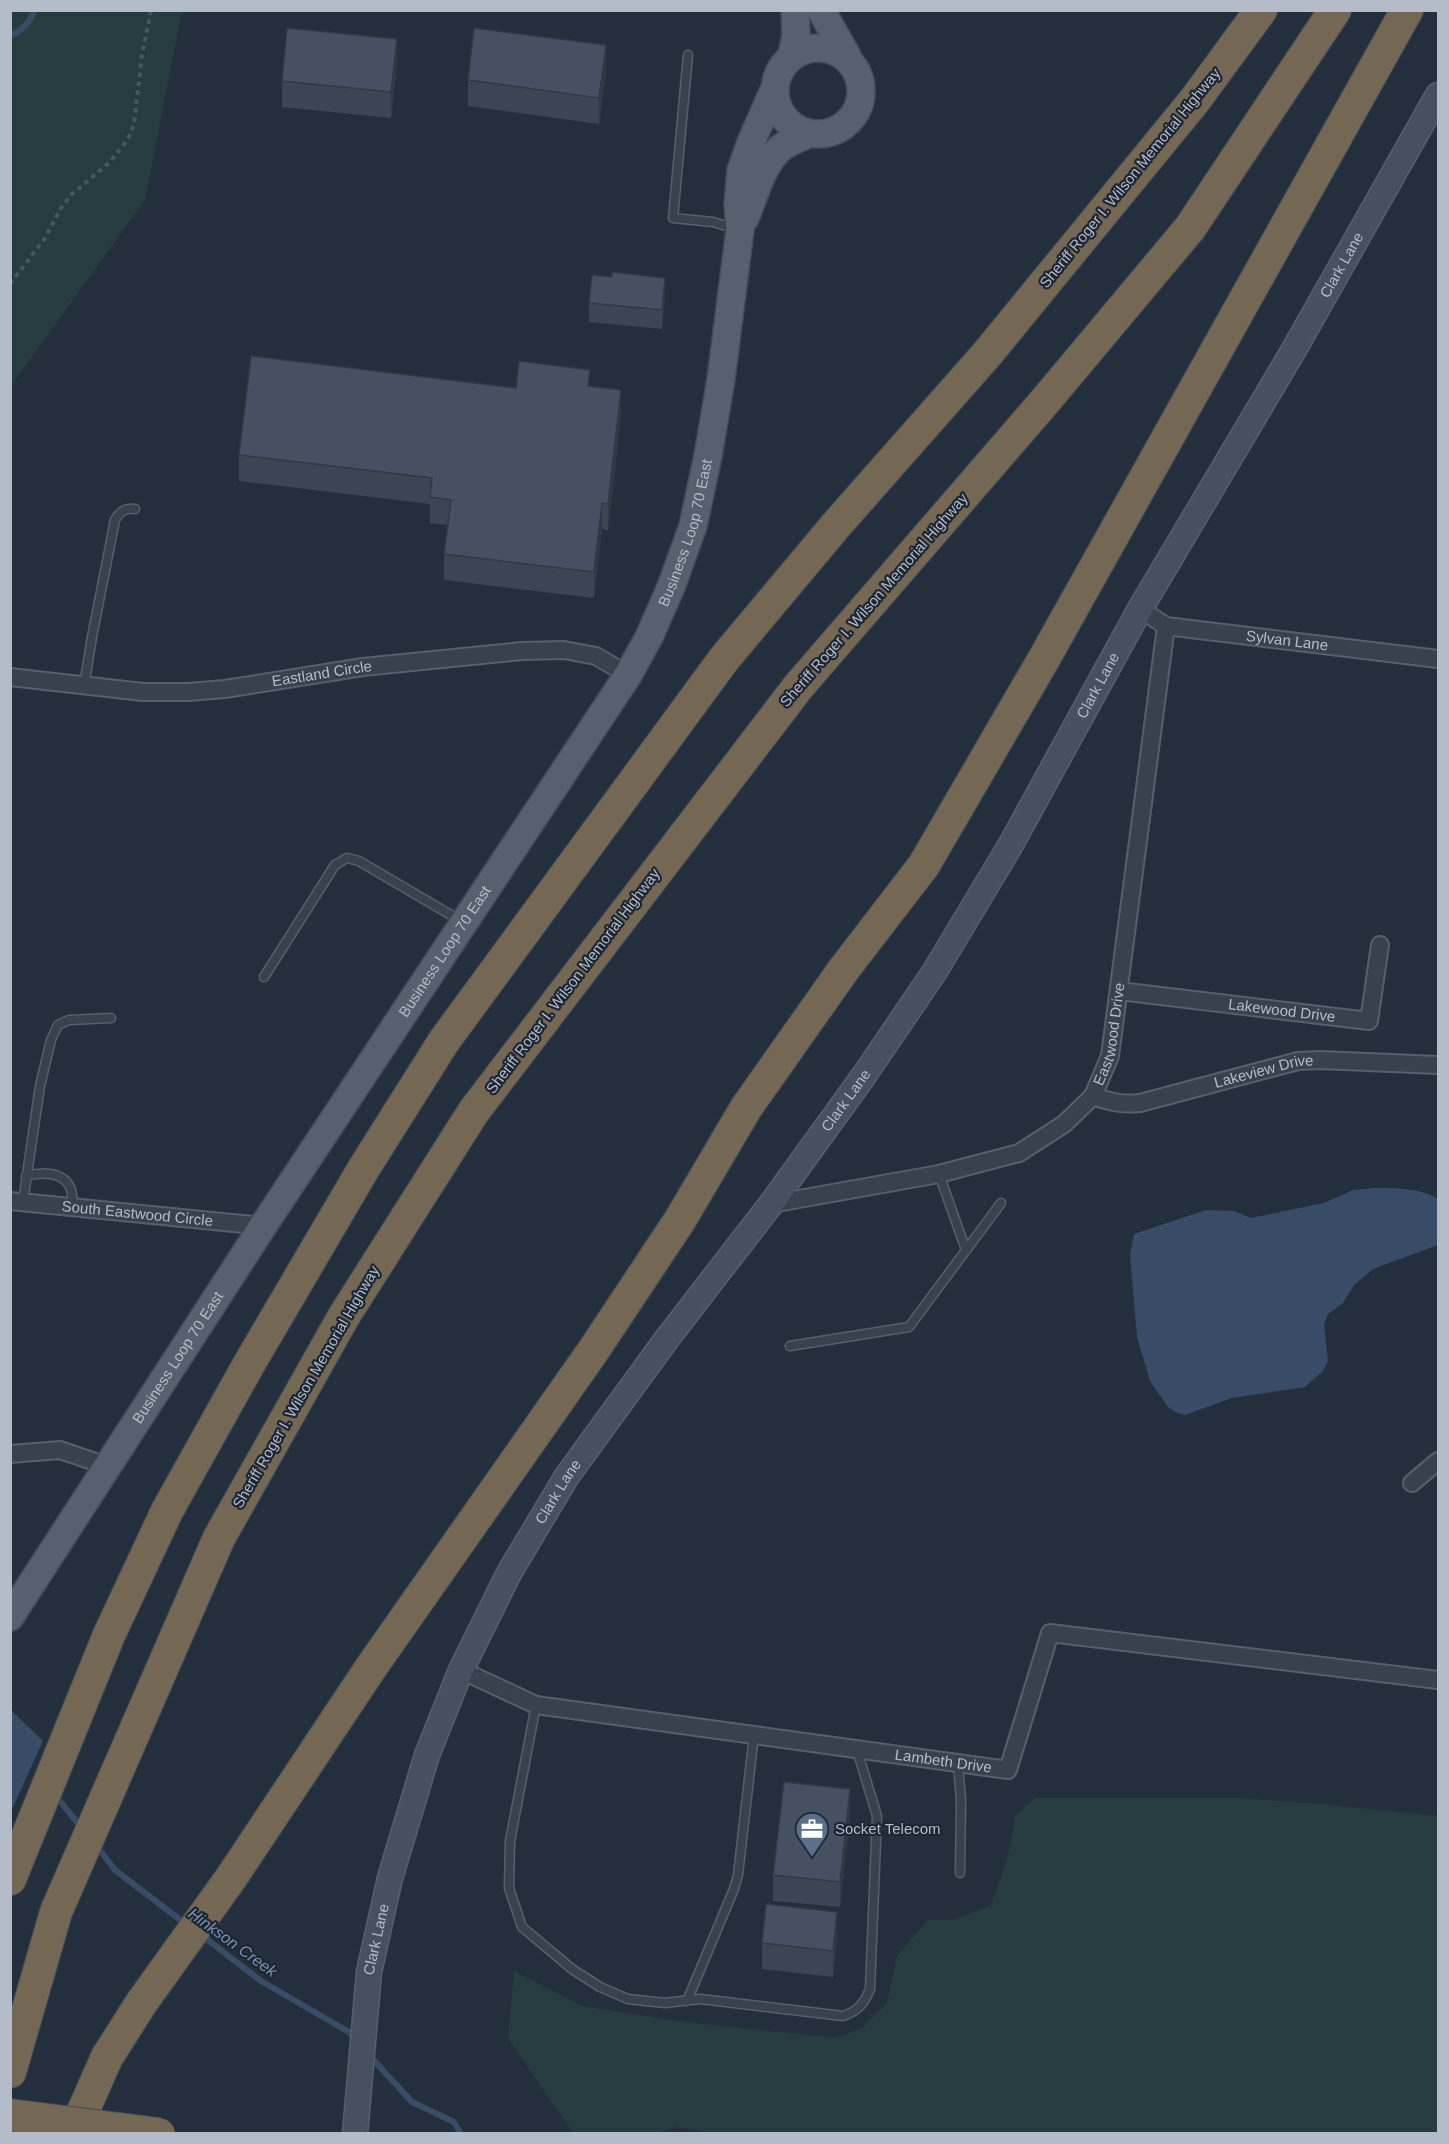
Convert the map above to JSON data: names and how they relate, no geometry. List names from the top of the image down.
{
  "streets": {
    "highway": ["Sheriff Roger I. Wilson Memorial Highway"],
    "main road": ["Business Loop 70 East"],
    "street": [
      "Clark Lane",
      "Sylvan Lane",
      "Eastland Circle",
      "Lakewood Drive",
      "Eastwood Drive",
      "Lakeview Drive",
      "South Eastwood Circle",
      "Lambeth Drive"
    ]
  },
  "crossings": [
    ["Clark Lane", "Sylvan Lane"],
    ["Clark Lane", "Eastwood Drive"],
    ["Clark Lane", "Lambeth Drive"],
    ["Business Loop 70 East", "Eastland Circle"],
    ["Business Loop 70 East", "South Eastwood Circle"],
    ["Sylvan Lane", "Eastwood Drive"],
    ["Lakewood Drive", "Eastwood Drive"],
    ["Eastwood Drive", "Lakeview Drive"]
  ],
  "water": ["Hinkson Creek"],
  "places": {
    "office": ["Socket Telecom"]
  }
}
